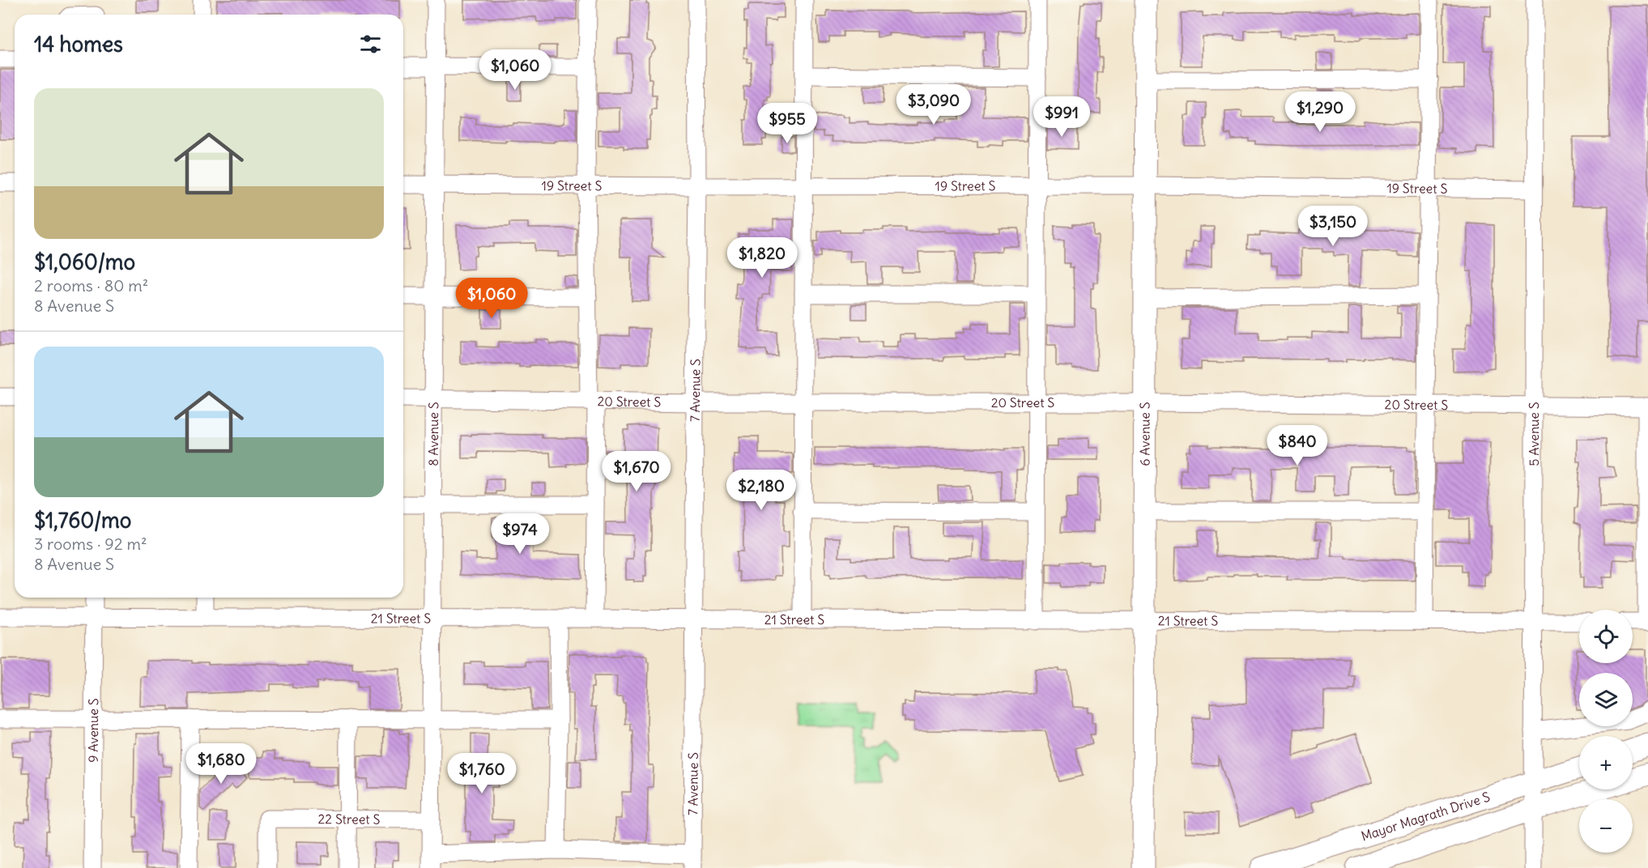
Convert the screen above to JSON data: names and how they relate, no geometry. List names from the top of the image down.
{
  "streets": {
    "main road": ["6 Avenue S", "Mayor Magrath Drive S"],
    "street": [
      "19 Street S",
      "7 Avenue S",
      "20 Street S",
      "8 Avenue S",
      "5 Avenue S",
      "21 Street S",
      "9 Avenue S",
      "22 Street S"
    ]
  },
  "crossings": [
    ["19 Street S", "7 Avenue S"],
    ["19 Street S", "8 Avenue S"],
    ["19 Street S", "6 Avenue S"],
    ["19 Street S", "5 Avenue S"],
    ["7 Avenue S", "20 Street S"],
    ["7 Avenue S", "21 Street S"],
    ["20 Street S", "8 Avenue S"],
    ["20 Street S", "6 Avenue S"],
    ["20 Street S", "5 Avenue S"],
    ["8 Avenue S", "21 Street S"],
    ["8 Avenue S", "22 Street S"],
    ["6 Avenue S", "21 Street S"],
    ["5 Avenue S", "21 Street S"],
    ["5 Avenue S", "Mayor Magrath Drive S"],
    ["21 Street S", "9 Avenue S"]
  ],
  "page": {
    "heading": "14 homes",
    "price": [
      "$1,060",
      "$3,090",
      "$1,290",
      "$991",
      "$955",
      "$3,150",
      "$1,820",
      "$1,060",
      "$840",
      "$1,670",
      "$2,180",
      "$974",
      "$1,680",
      "$1,760"
    ],
    "list": [
      {
        "name": "$1,060/mo",
        "note": "2 rooms · 80 m² · 8 Avenue S"
      },
      {
        "name": "$1,760/mo",
        "note": "3 rooms · 92 m² · 8 Avenue S"
      }
    ],
    "map_buttons": ["+", "−"]
  }
}
